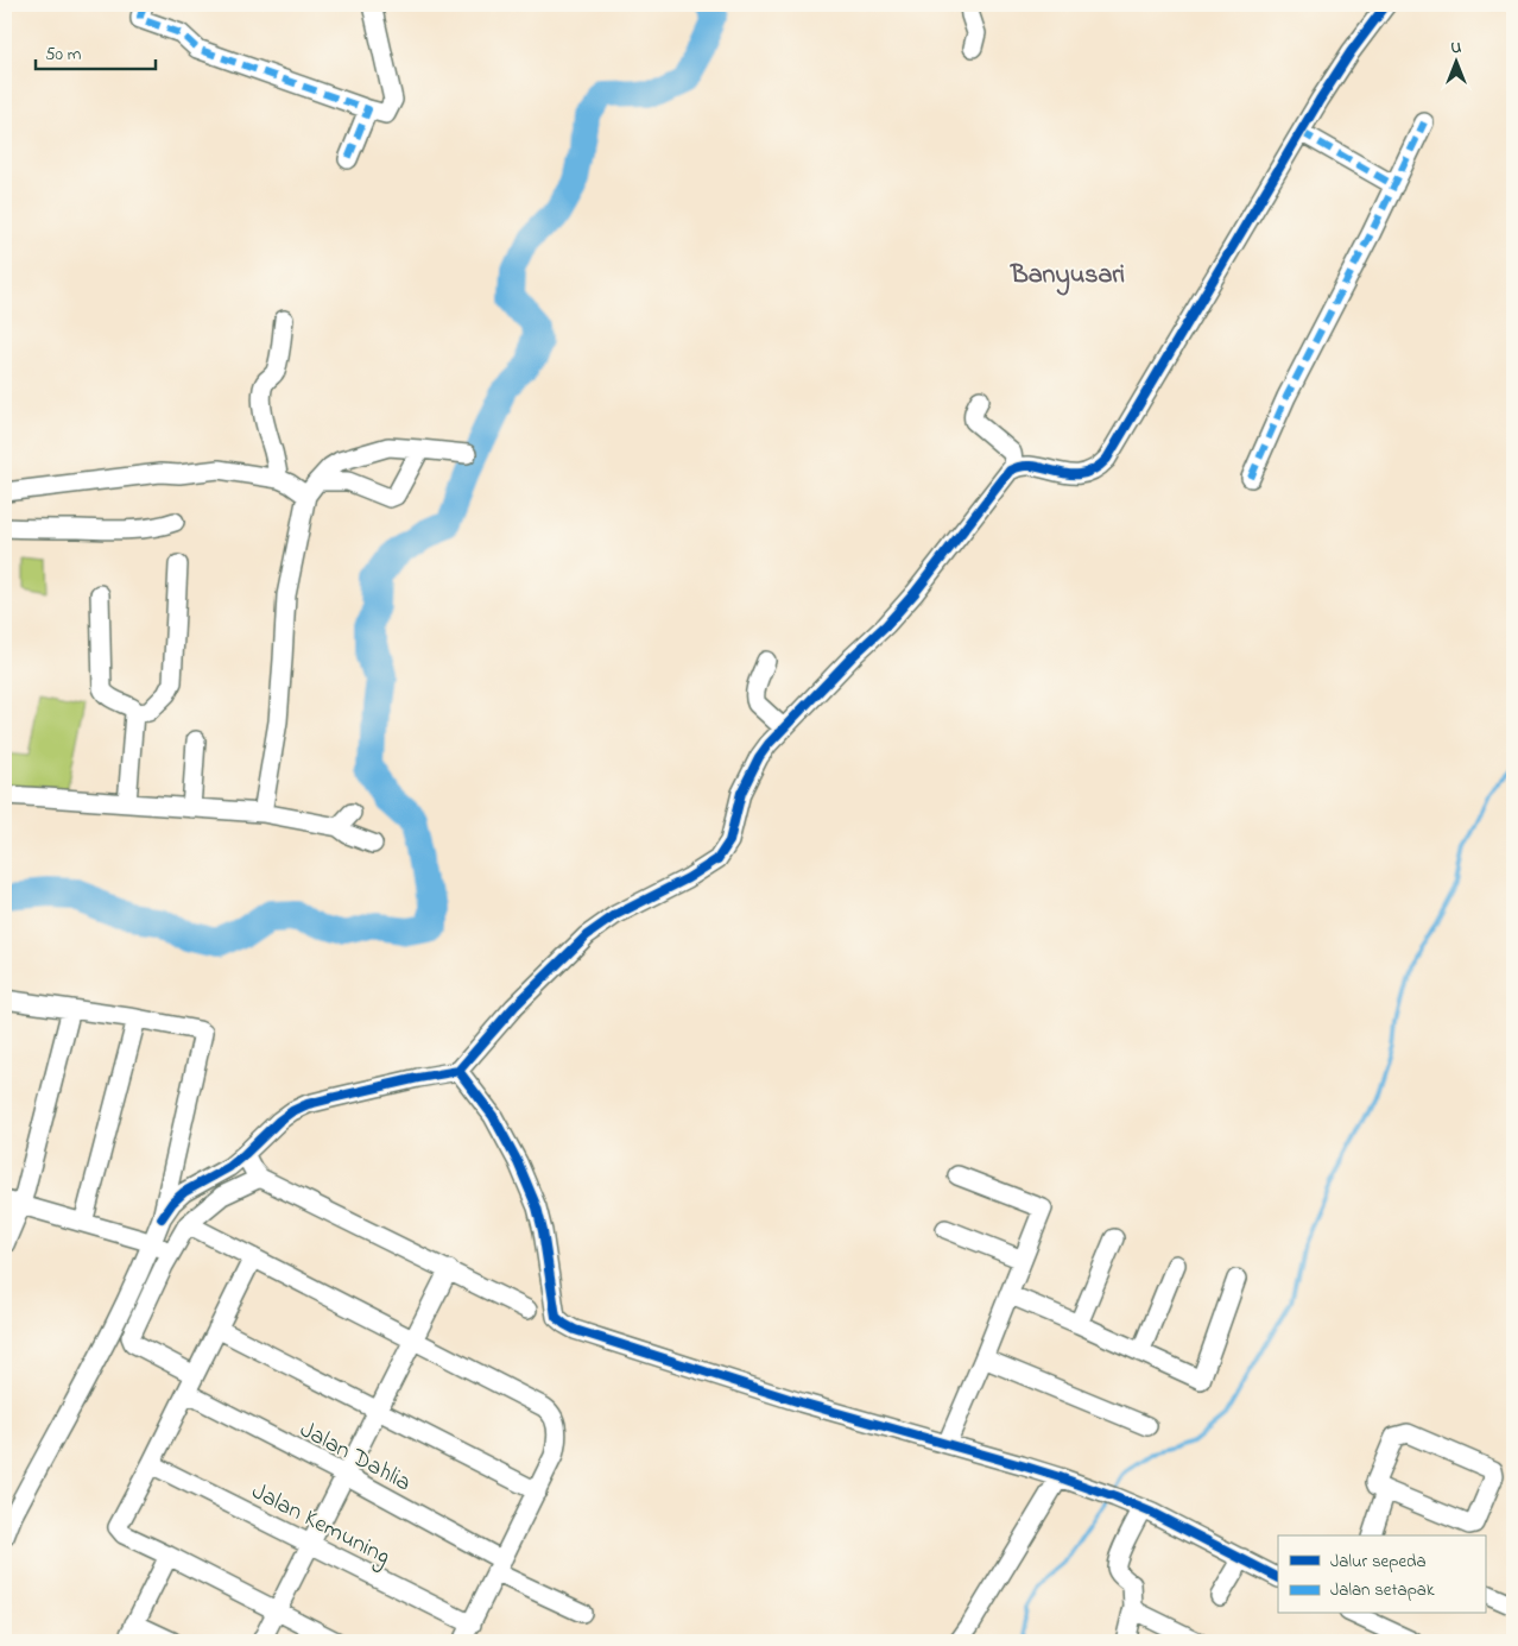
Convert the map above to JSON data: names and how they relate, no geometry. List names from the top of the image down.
{
  "streets": {
    "street": ["Jalan Dahlia", "Jalan Kemuning"]
  },
  "districts": ["Banyusari"],
  "legend": ["Jalur sepeda", "Jalan setapak"],
  "scale_bar": "50 m",
  "north": "top"
}
